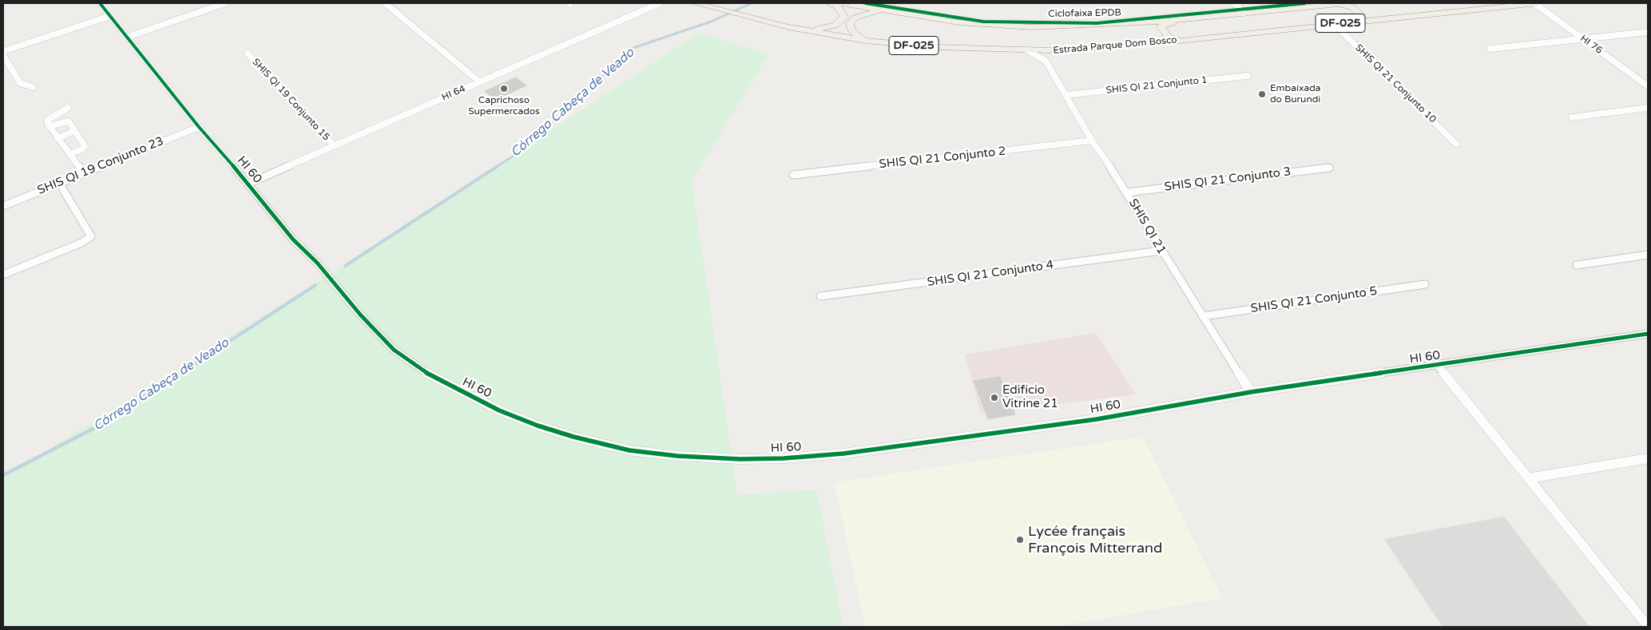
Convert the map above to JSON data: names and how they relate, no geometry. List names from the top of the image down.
{
  "streets": {
    "main road": ["DF-025", "Estrada Parque Dom Bosco"],
    "street": [
      "HI 76",
      "SHIS QI 21 Conjunto 10",
      "SHIS QI 21 Conjunto 1",
      "HI 64",
      "SHIS QI 19 Conjunto 15",
      "SHIS QI 21 Conjunto 2",
      "SHIS QI 19 Conjunto 23",
      "HI 60",
      "SHIS QI 21 Conjunto 3",
      "SHIS QI 21",
      "SHIS QI 21 Conjunto 4",
      "SHIS QI 21 Conjunto 5"
    ],
    "cycle path": ["Ciclofaixa EPDB"]
  },
  "crossings": [
    ["HI 76", "Estrada Parque Dom Bosco"],
    ["Estrada Parque Dom Bosco", "SHIS QI 21 Conjunto 10"],
    ["SHIS QI 21 Conjunto 1", "SHIS QI 21"],
    ["HI 64", "SHIS QI 19 Conjunto 15"],
    ["HI 64", "HI 60"],
    ["SHIS QI 21 Conjunto 2", "SHIS QI 21"],
    ["SHIS QI 19 Conjunto 23", "HI 60"],
    ["HI 60", "SHIS QI 21"],
    ["SHIS QI 21 Conjunto 3", "SHIS QI 21"],
    ["SHIS QI 21", "SHIS QI 21 Conjunto 4"],
    ["SHIS QI 21", "SHIS QI 21 Conjunto 5"]
  ],
  "water": ["Córrego Cabeça de Veado"],
  "places": [
    "Caprichoso Supermercados",
    "Embaixada do Burundi",
    "Edifício Vitrine 21",
    "Lycée français François Mitterrand"
  ]
}
